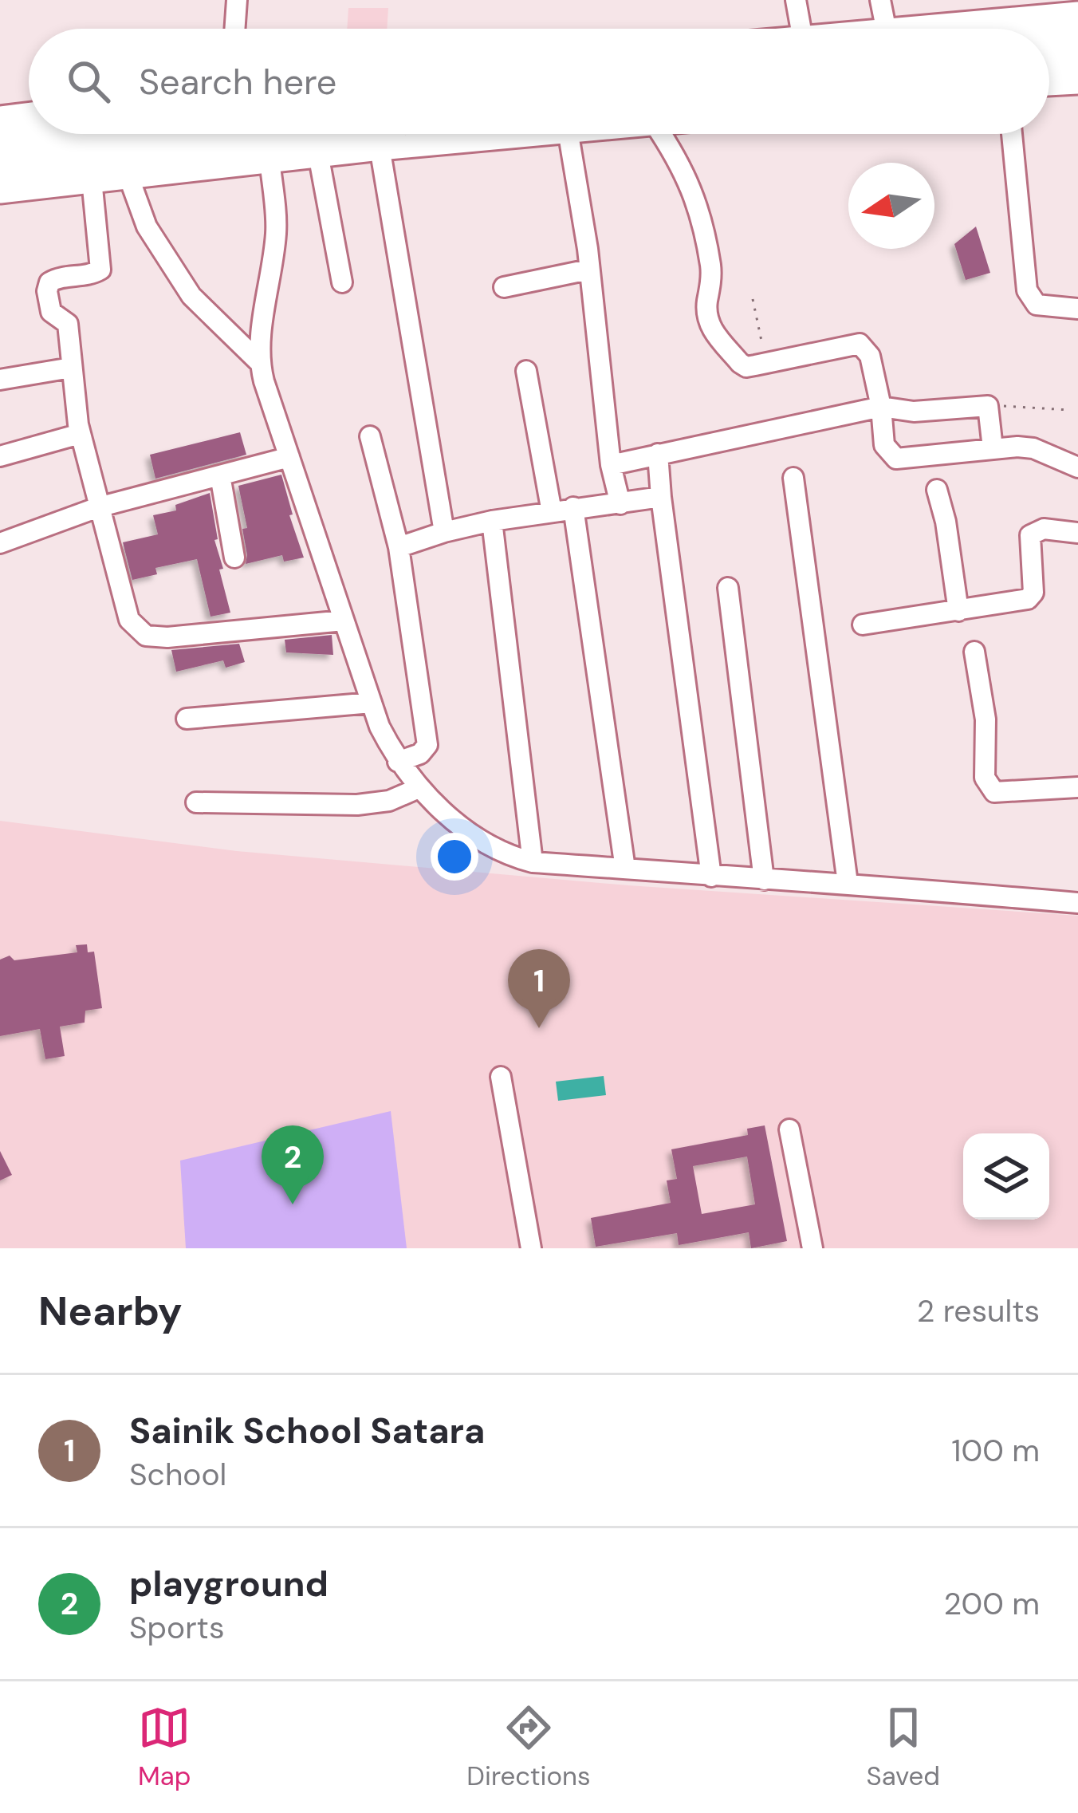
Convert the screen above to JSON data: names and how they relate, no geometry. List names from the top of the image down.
{
  "north": "left",
  "page": {
    "search": "Search here",
    "pins": ["1", "2"],
    "heading": ["Nearby", "2 results"],
    "list": [
      {
        "mark": "1",
        "name": "Sainik School Satara",
        "note": "School",
        "value": "100 m"
      },
      {
        "mark": "2",
        "name": "playground",
        "note": "Sports",
        "value": "200 m"
      }
    ],
    "nav": ["Map", "Directions", "Saved"]
  }
}
